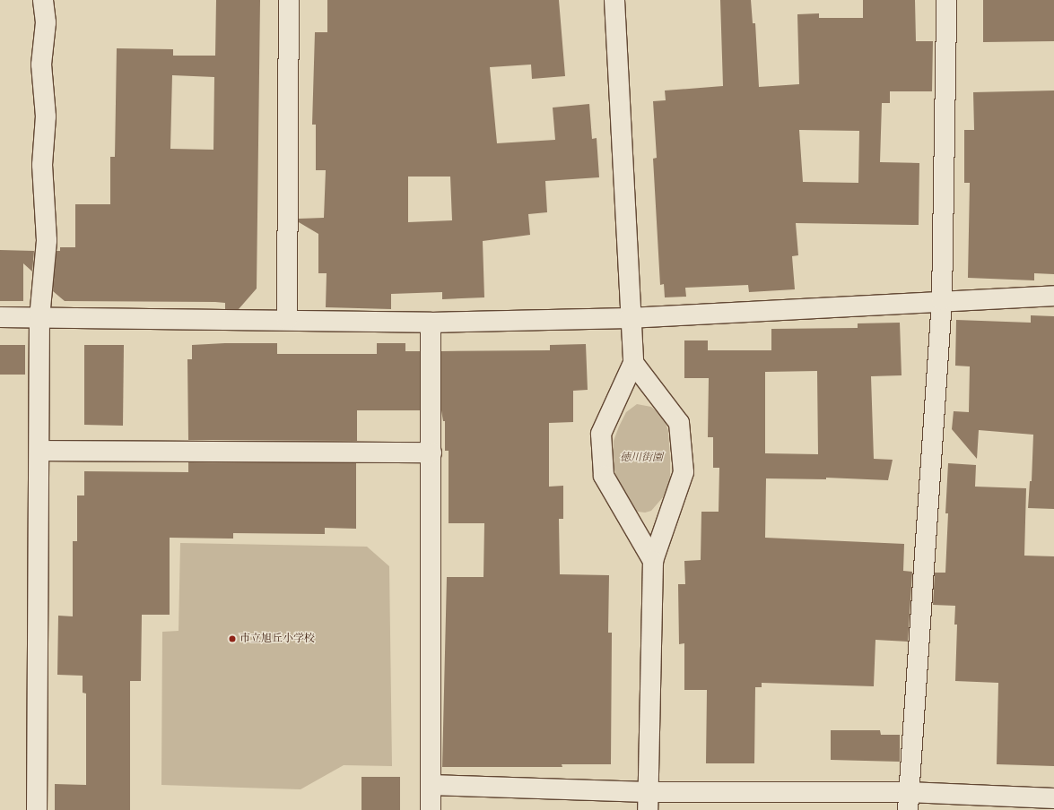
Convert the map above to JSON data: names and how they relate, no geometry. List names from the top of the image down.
{
  "parks": ["徳川街園"],
  "places": ["市立旭丘小学校"]
}
